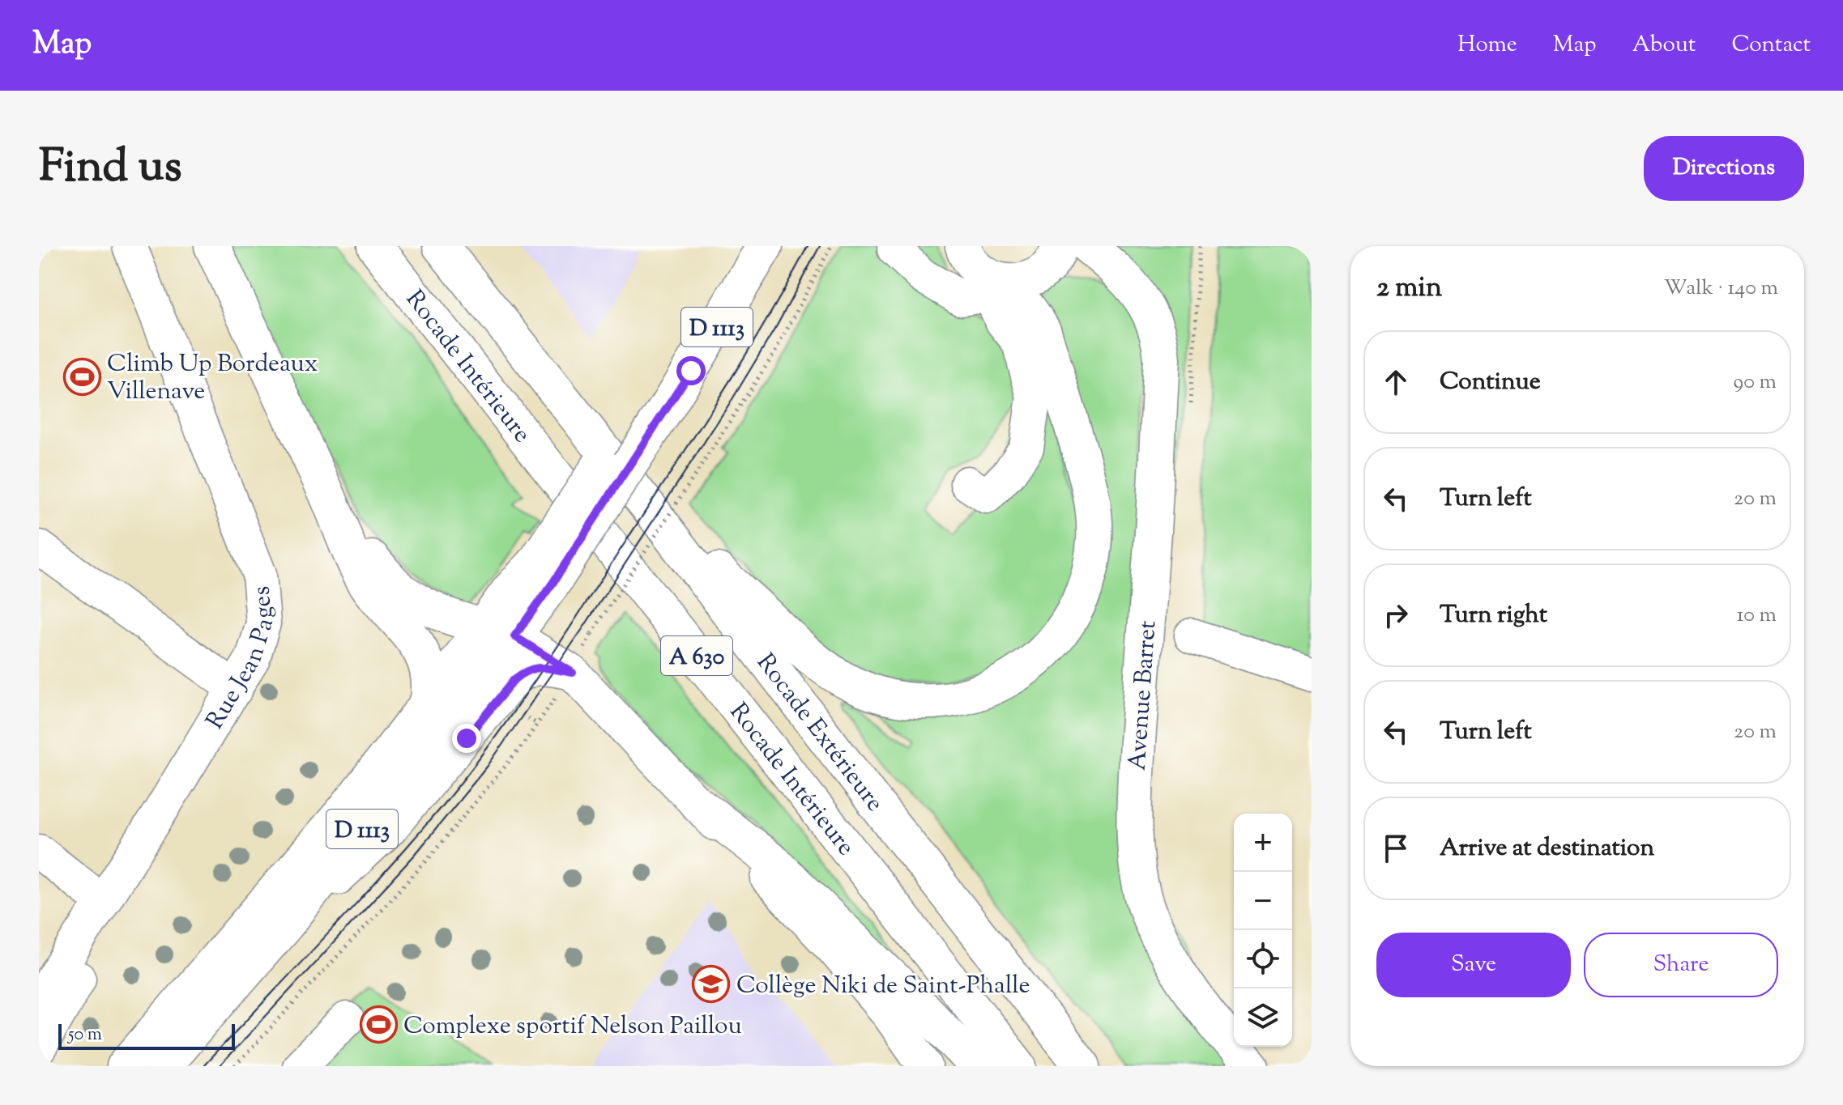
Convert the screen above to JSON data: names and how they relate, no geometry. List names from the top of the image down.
{
  "streets": {
    "main road": [
      "D 1113",
      "Rocade Intérieure",
      "A 630",
      "Avenue Barret",
      "Rocade Extérieure"
    ],
    "street": ["Rue Jean Pages"]
  },
  "places": {
    "sports": ["Climb Up Bordeaux Villenave", "Complexe sportif Nelson Paillou"],
    "school or university": ["Collège Niki de Saint-Phalle"]
  },
  "scale_bar": "50 m",
  "page": {
    "header": "Map",
    "nav": [
      "Home",
      "Map",
      "About",
      "Contact"
    ],
    "title": "Find us",
    "buttons": [
      "Directions",
      ["Save", "Share"]
    ],
    "heading": ["2 min", "Walk · 140 m"],
    "list": [
      ["Continue", "90 m"],
      ["Turn left", "20 m"],
      ["Turn right", "10 m"],
      ["Turn left", "20 m"],
      "Arrive at destination"
    ],
    "map_buttons": ["+", "−"],
    "scale": "50 m"
  }
}
